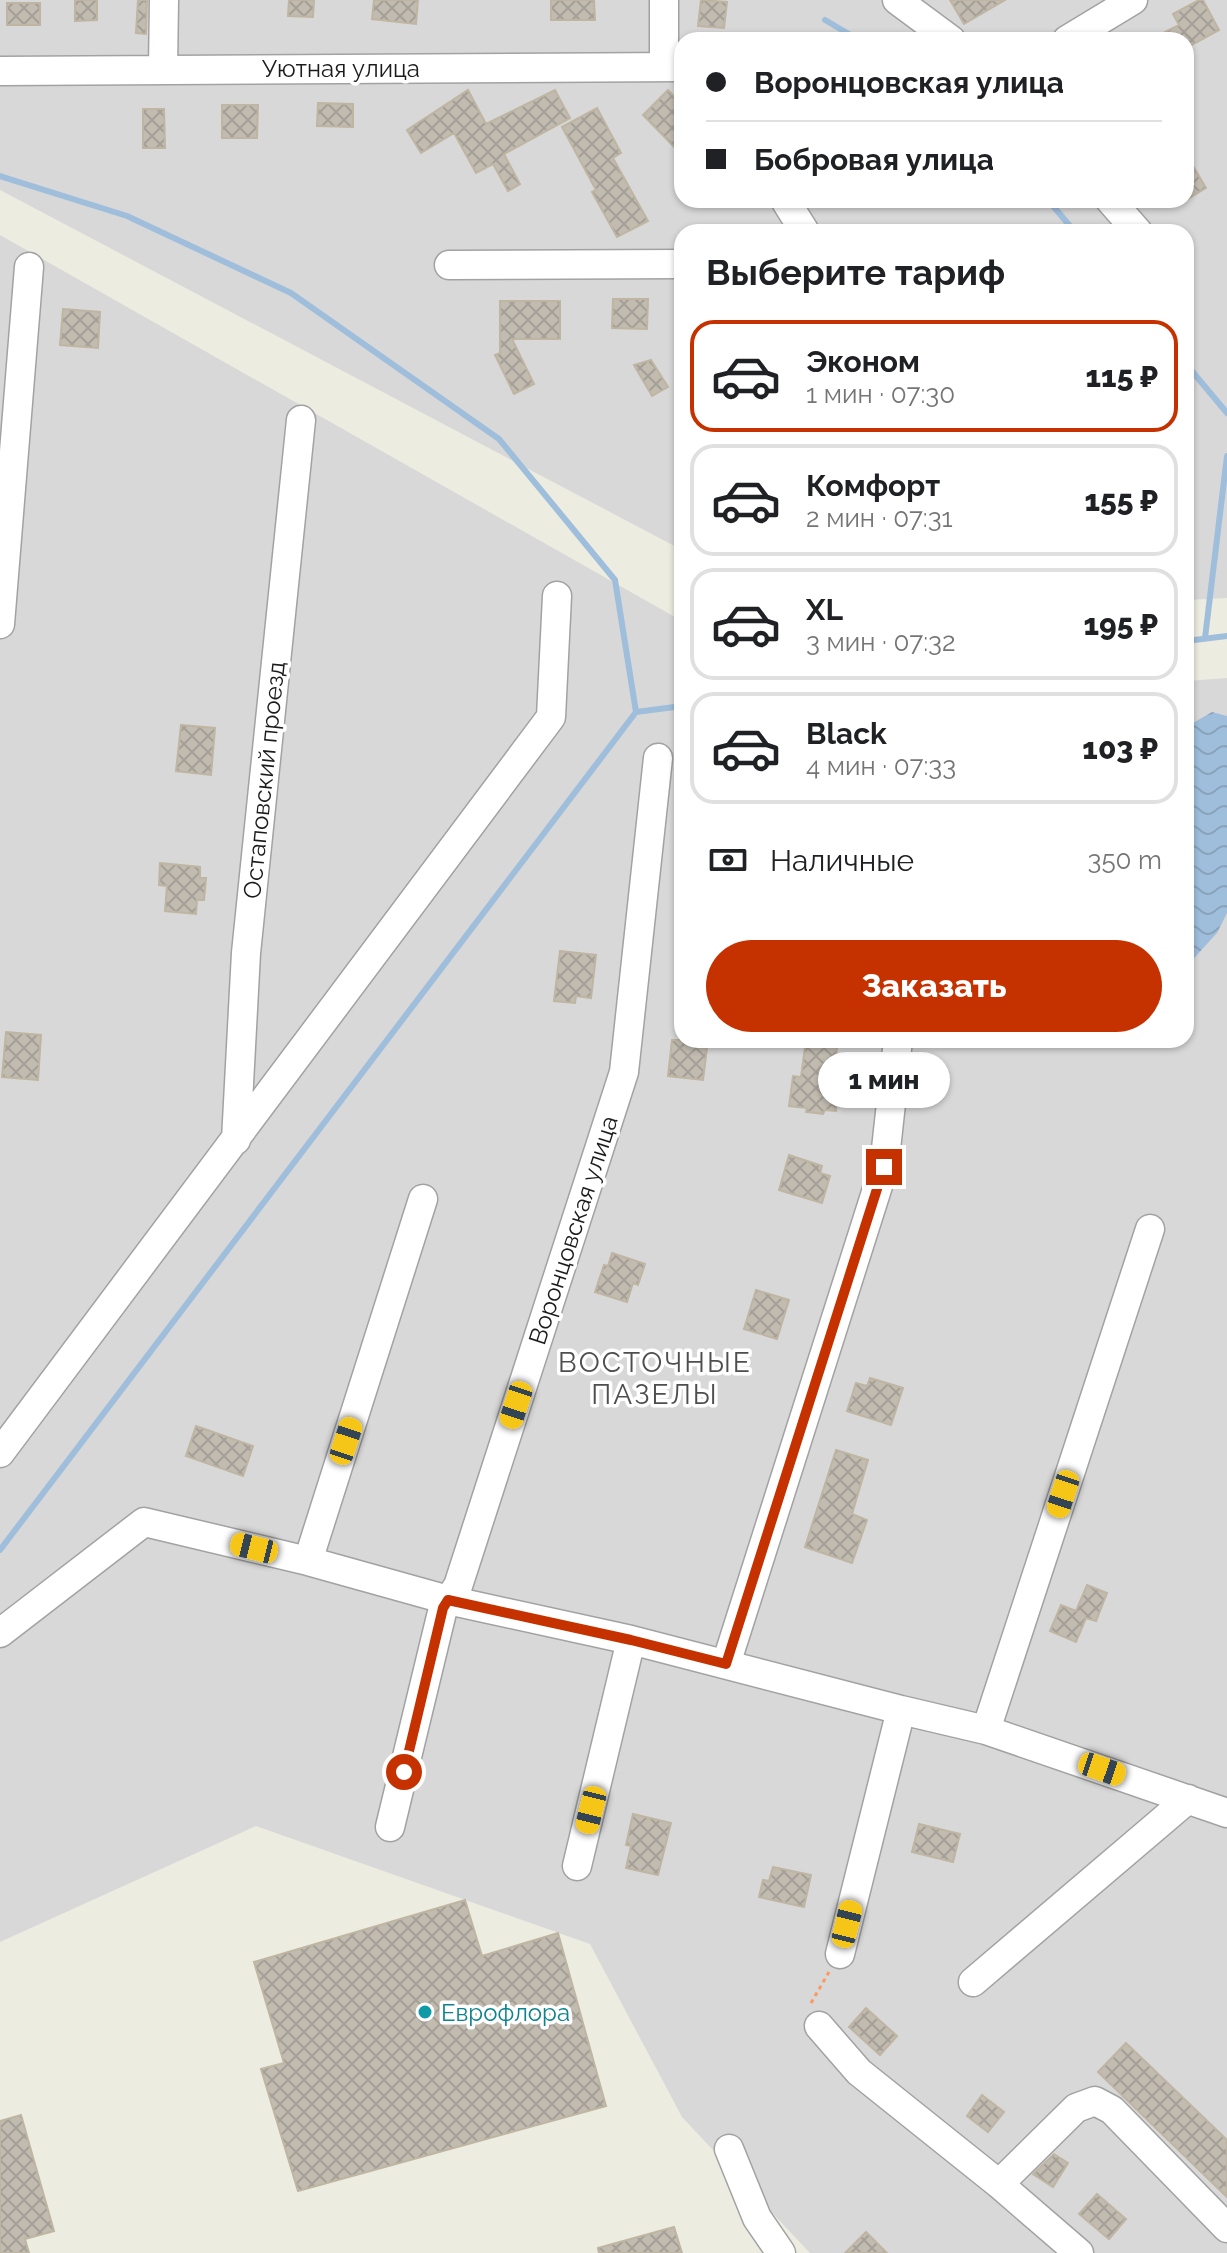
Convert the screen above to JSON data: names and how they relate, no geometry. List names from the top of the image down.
{
  "streets": {
    "street": ["Уютная улица", "Остаповский проезд", "Воронцовская улица"]
  },
  "districts": ["ВОСТОЧНЫЕ ПАЗЕЛЫ"],
  "places": ["Еврофлора"],
  "page": {
    "banner": ["Воронцовская улица", "Бобровая улица"],
    "heading": "Выберите тариф",
    "list": [
      {
        "name": "Эконом",
        "note": "1 мин · 07:30",
        "value": "115 ₽"
      },
      {
        "name": "Комфорт",
        "note": "2 мин · 07:31",
        "value": "155 ₽"
      },
      {
        "name": "XL",
        "note": "3 мин · 07:32",
        "value": "195 ₽"
      },
      {
        "name": "Black",
        "note": "4 мин · 07:33",
        "value": "103 ₽"
      }
    ],
    "pay": ["Наличные", "350 m"],
    "buttons": "Заказать",
    "bubble": "1 мин"
  }
}
